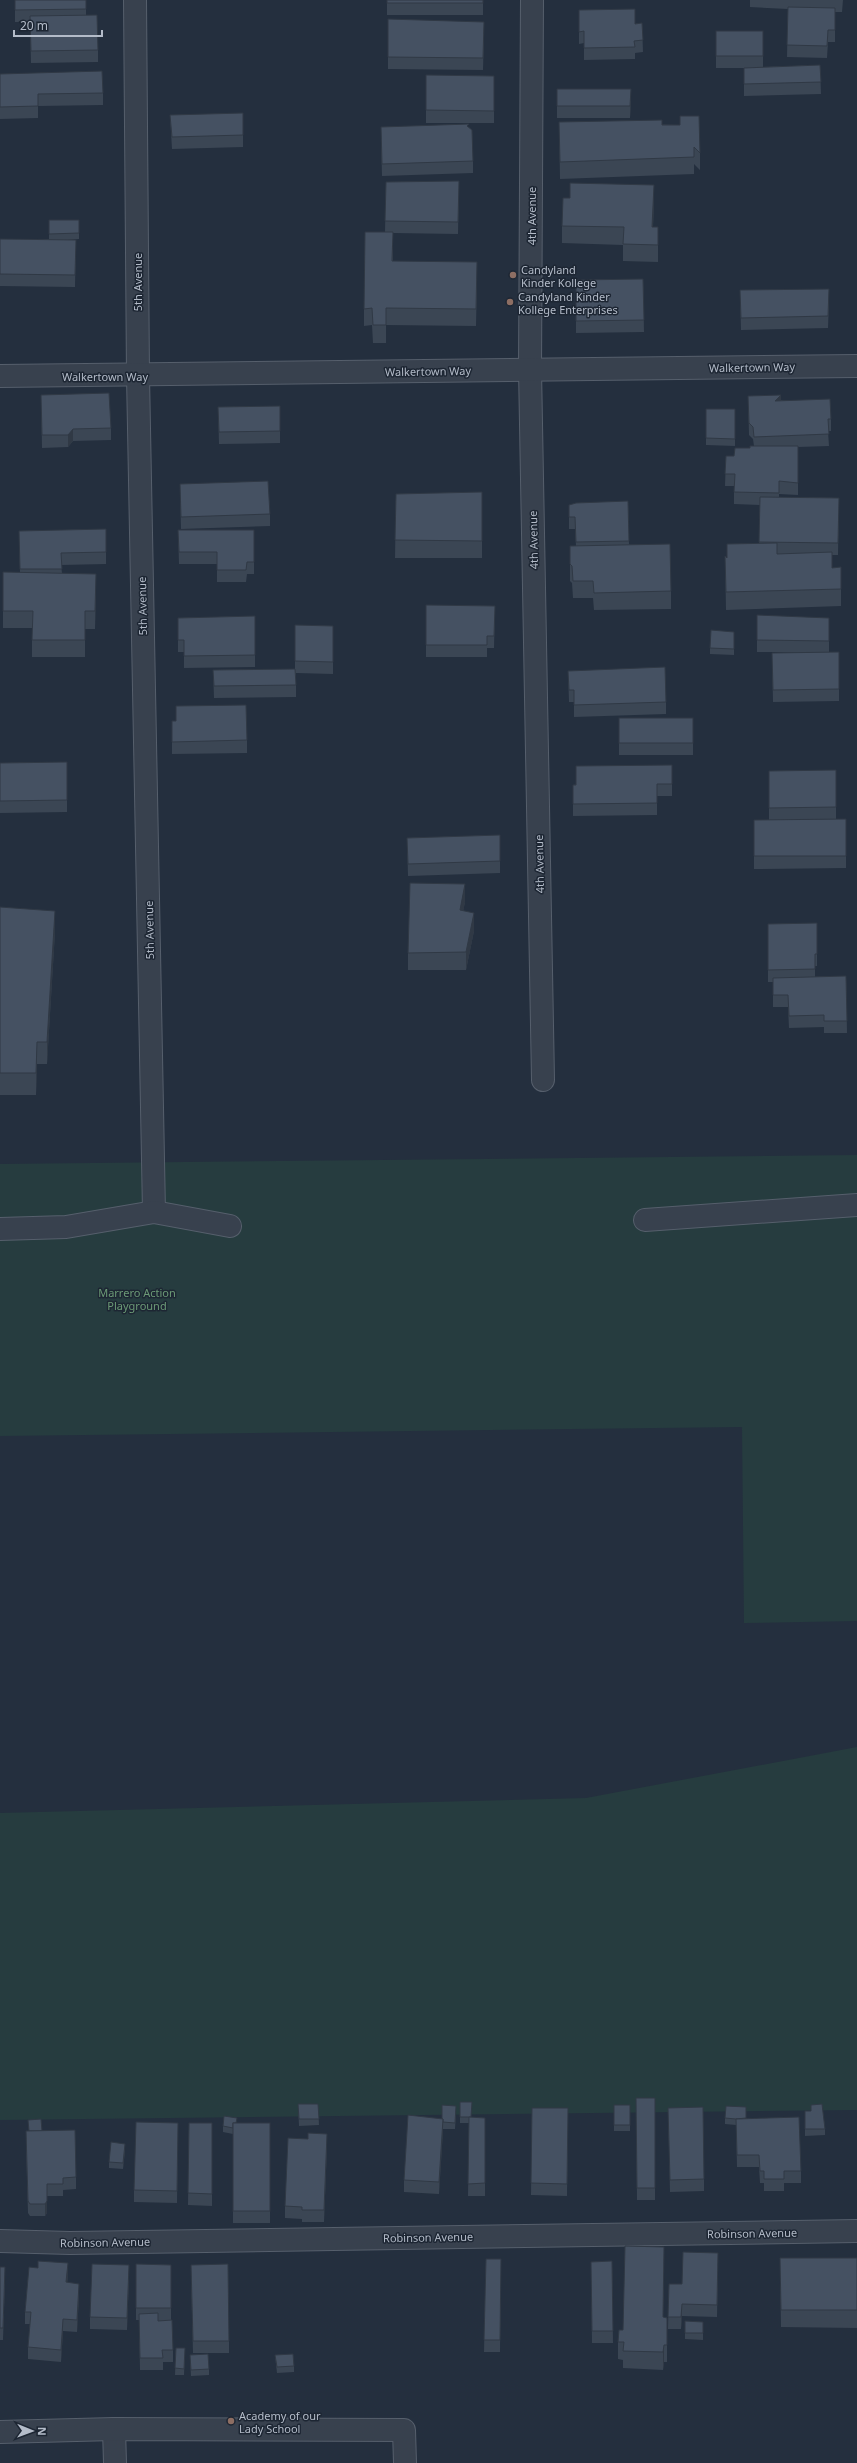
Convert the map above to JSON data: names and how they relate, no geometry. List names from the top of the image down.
{
  "streets": {
    "street": [
      "4th Avenue",
      "5th Avenue",
      "Walkertown Way",
      "Robinson Avenue"
    ]
  },
  "crossings": [
    ["4th Avenue", "Walkertown Way"],
    ["5th Avenue", "Walkertown Way"]
  ],
  "parks": ["Marrero Action Playground"],
  "places": ["Candyland Kinder Kollege", "Candyland Kinder Kollege Enterprises", "Academy of our Lady School"],
  "scale_bar": "20 m",
  "north": "right"
}
